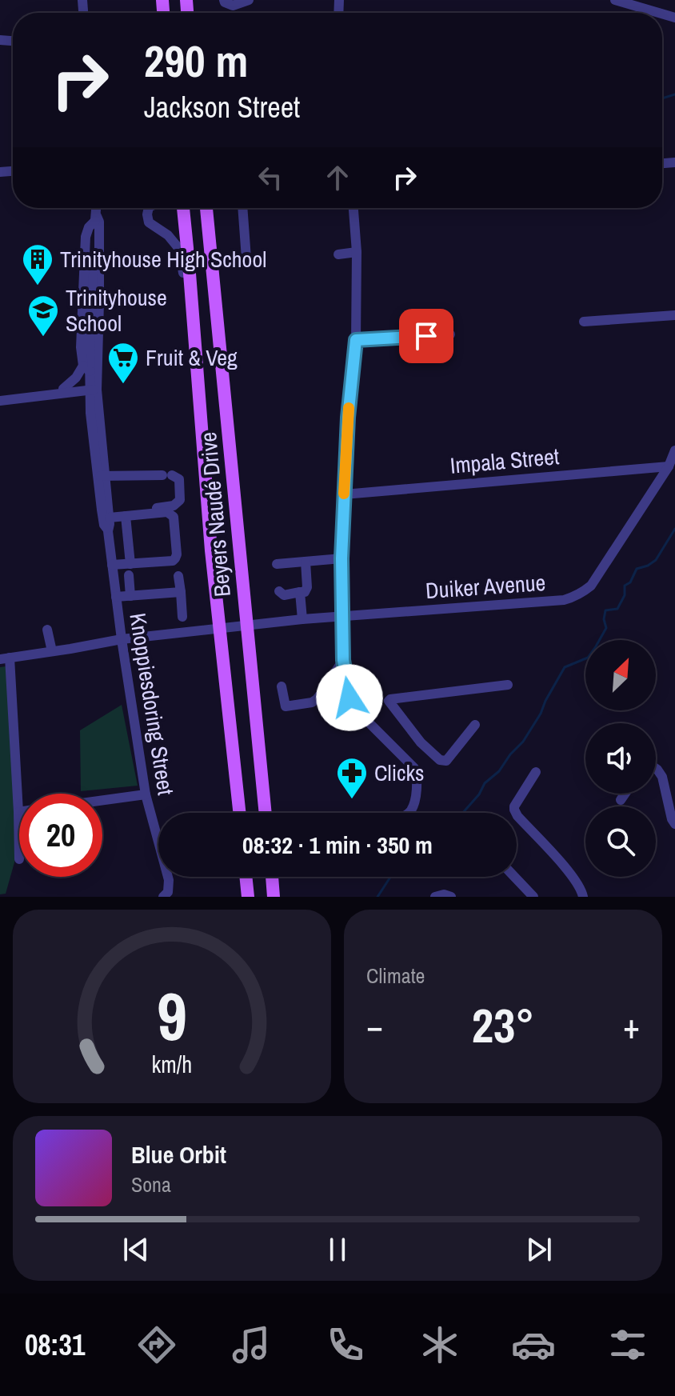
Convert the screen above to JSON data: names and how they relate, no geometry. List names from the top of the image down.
{
  "streets": {
    "main road": ["Beyers Naudé Drive"],
    "street": ["Impala Street", "Duiker Avenue", "Knoppiesdoring Street"]
  },
  "crossings": [
    ["Impala Street", "Duiker Avenue"],
    ["Beyers Naudé Drive", "Duiker Avenue"],
    ["Duiker Avenue", "Knoppiesdoring Street"]
  ],
  "places": {
    "building": ["Trinityhouse High School"],
    "school or university": ["Trinityhouse School"],
    "supermarket": ["Fruit & Veg"],
    "pharmacy": ["Clicks"]
  },
  "north": "top right",
  "page": {
    "turn": ["290 m", "Jackson Street"],
    "limit": "20",
    "trip": "08:32 · 1 min · 350 m",
    "tile": "Climate",
    "heat": ["−", "23°", "+"],
    "song": ["Blue Orbit", "Sona"],
    "tabs": "08:31",
    "gauge": ["9", "km/h"]
  }
}
